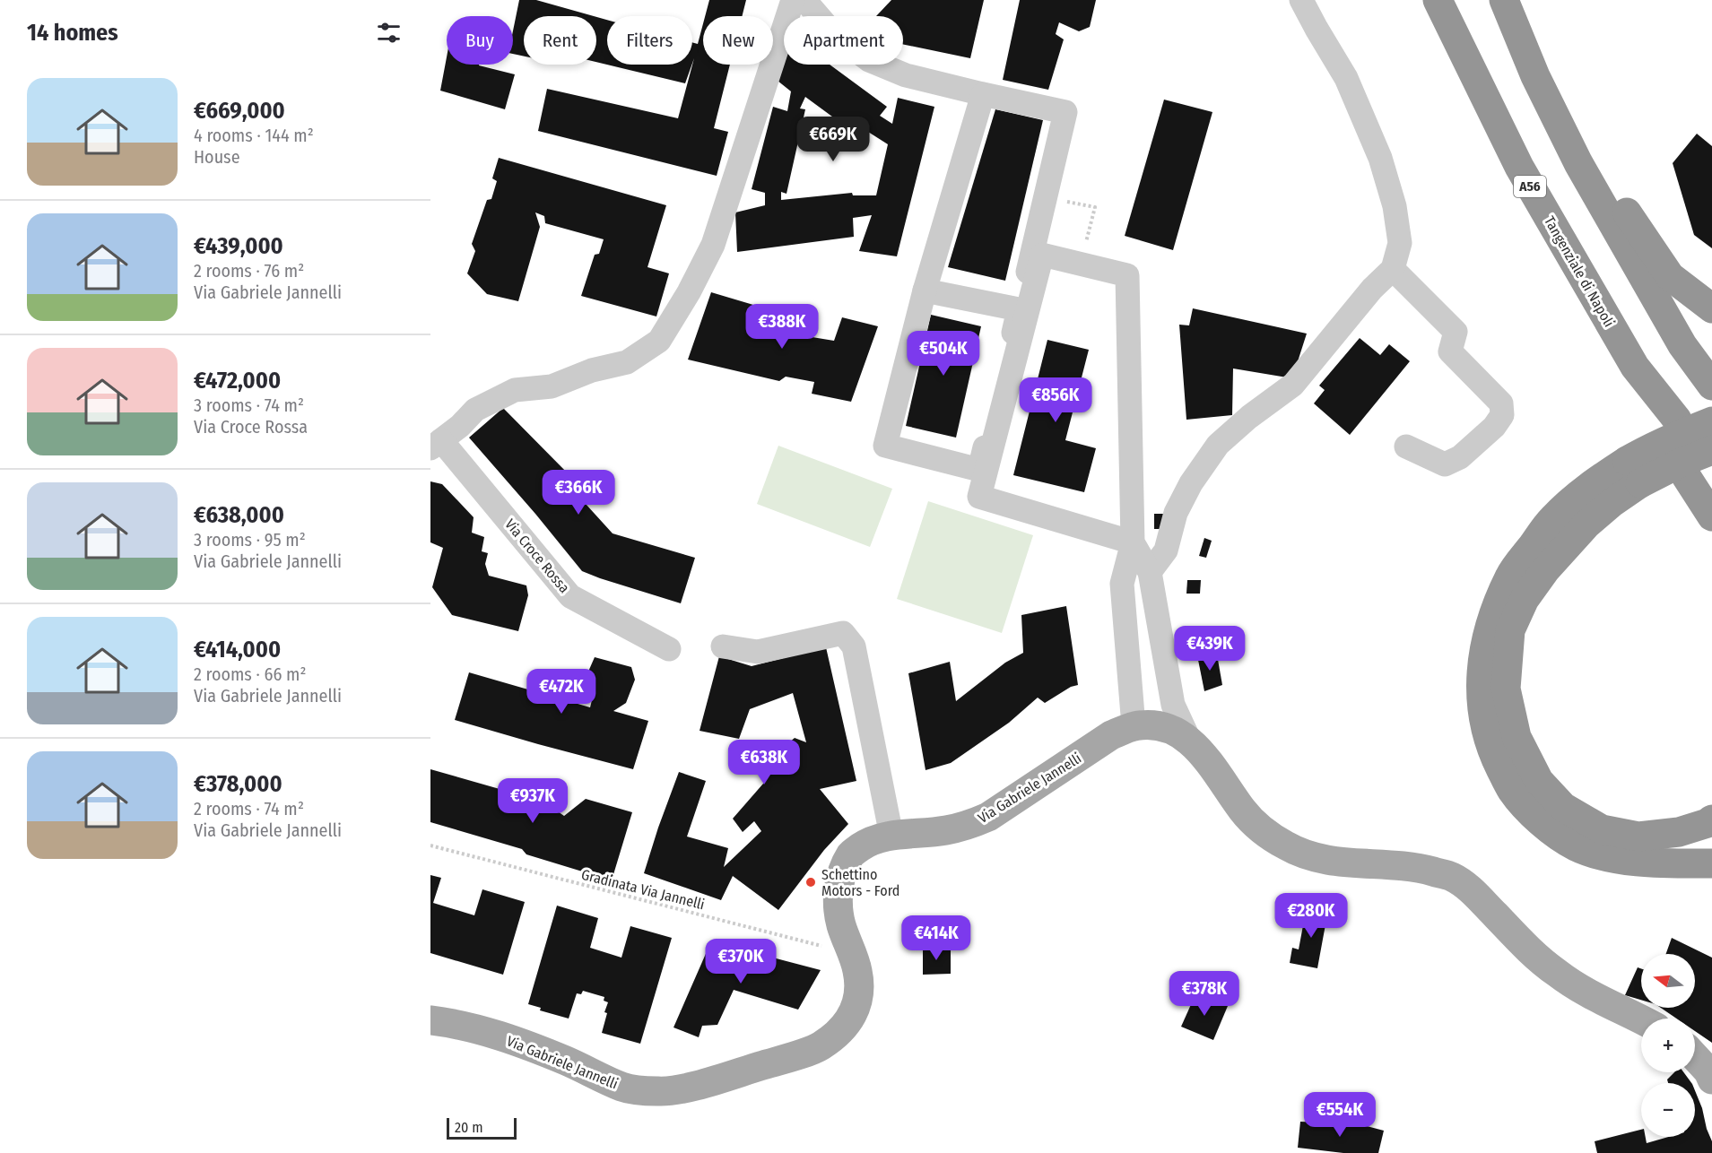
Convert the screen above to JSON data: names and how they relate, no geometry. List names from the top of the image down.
{
  "streets": {
    "highway": ["A56", "Tangenziale di Napoli"],
    "main road": ["Via Gabriele Jannelli"],
    "street": ["Via Croce Rossa"],
    "path": ["Gradinata Via Jannelli"]
  },
  "crossings": [
    ["Via Gabriele Jannelli", "Gradinata Via Jannelli"]
  ],
  "places": ["Schettino Motors - Ford"],
  "scale_bar": "20 m",
  "north": "left",
  "page": {
    "heading": "14 homes",
    "chip": [
      "Buy",
      "Rent",
      "Filters",
      "New",
      "Apartment"
    ],
    "list": [
      {
        "name": "€669,000",
        "note": "4 rooms · 144 m² · House"
      },
      {
        "name": "€439,000",
        "note": "2 rooms · 76 m² · Via Gabriele Jannelli"
      },
      {
        "name": "€472,000",
        "note": "3 rooms · 74 m² · Via Croce Rossa"
      },
      {
        "name": "€638,000",
        "note": "3 rooms · 95 m² · Via Gabriele Jannelli"
      },
      {
        "name": "€414,000",
        "note": "2 rooms · 66 m² · Via Gabriele Jannelli"
      },
      {
        "name": "€378,000",
        "note": "2 rooms · 74 m² · Via Gabriele Jannelli"
      }
    ],
    "price": [
      "€669K",
      "€388K",
      "€504K",
      "€856K",
      "€366K",
      "€439K",
      "€472K",
      "€638K",
      "€937K",
      "€280K",
      "€414K",
      "€370K",
      "€378K",
      "€554K"
    ],
    "map_buttons": ["+", "−"],
    "scale": "20 m"
  }
}
